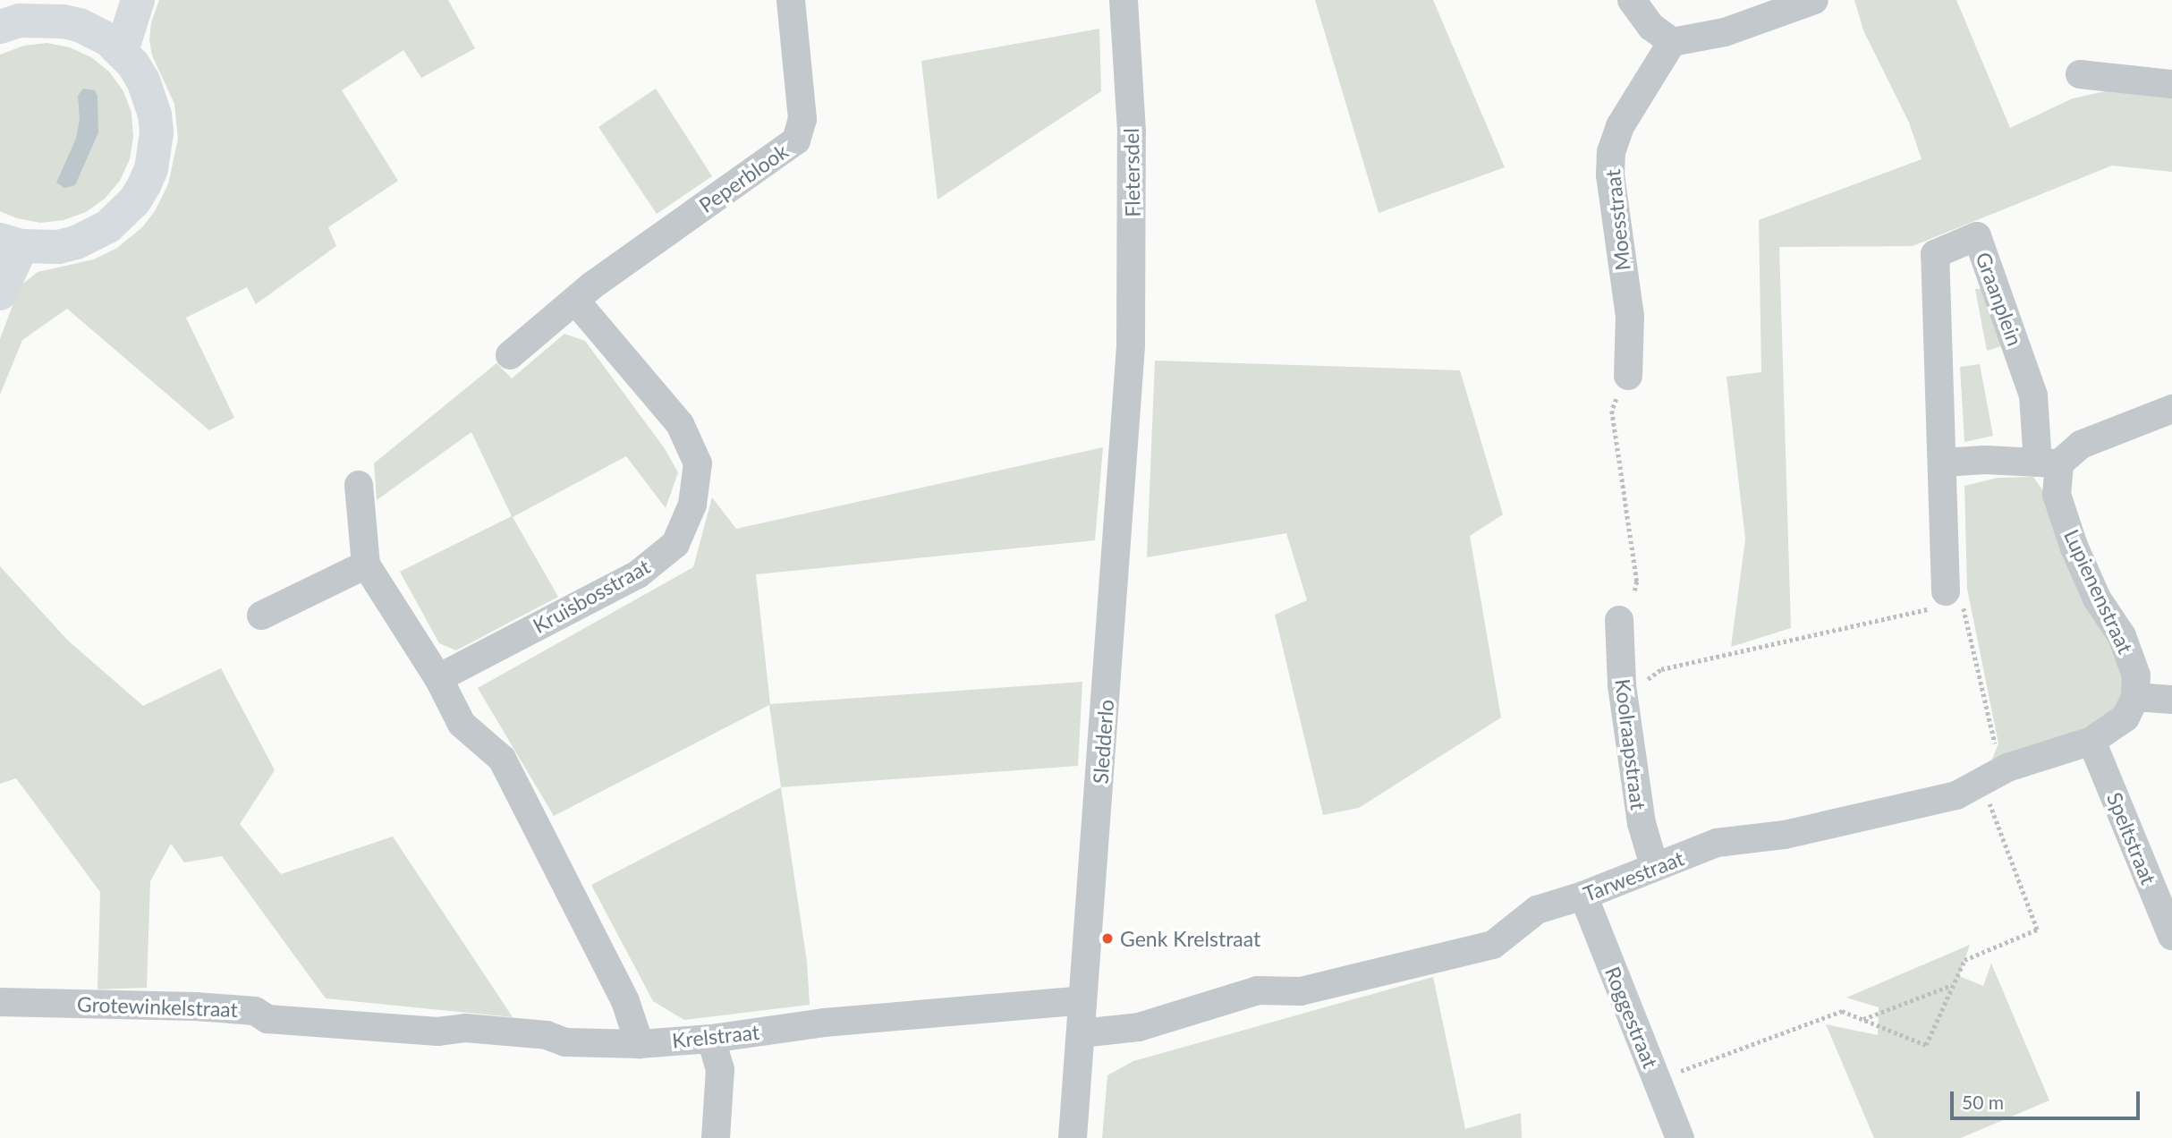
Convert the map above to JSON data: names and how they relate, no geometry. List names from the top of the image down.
{
  "streets": {
    "street": [
      "Fletersdel",
      "Peperblook",
      "Moesstraat",
      "Graanplein",
      "Lupienenstraat",
      "Kruisbosstraat",
      "Sledderlo",
      "Koolraapstraat",
      "Speltstraat",
      "Tarwestraat",
      "Grotewinkelstraat",
      "Roggestraat",
      "Krelstraat"
    ]
  },
  "crossings": [
    ["Fletersdel", "Sledderlo"],
    ["Peperblook", "Kruisbosstraat"],
    ["Graanplein", "Lupienenstraat"],
    ["Lupienenstraat", "Tarwestraat"],
    ["Sledderlo", "Tarwestraat"],
    ["Sledderlo", "Krelstraat"],
    ["Koolraapstraat", "Tarwestraat"],
    ["Speltstraat", "Tarwestraat"],
    ["Tarwestraat", "Roggestraat"],
    ["Grotewinkelstraat", "Krelstraat"]
  ],
  "places": ["Genk Krelstraat"],
  "scale_bar": "50 m"
}
